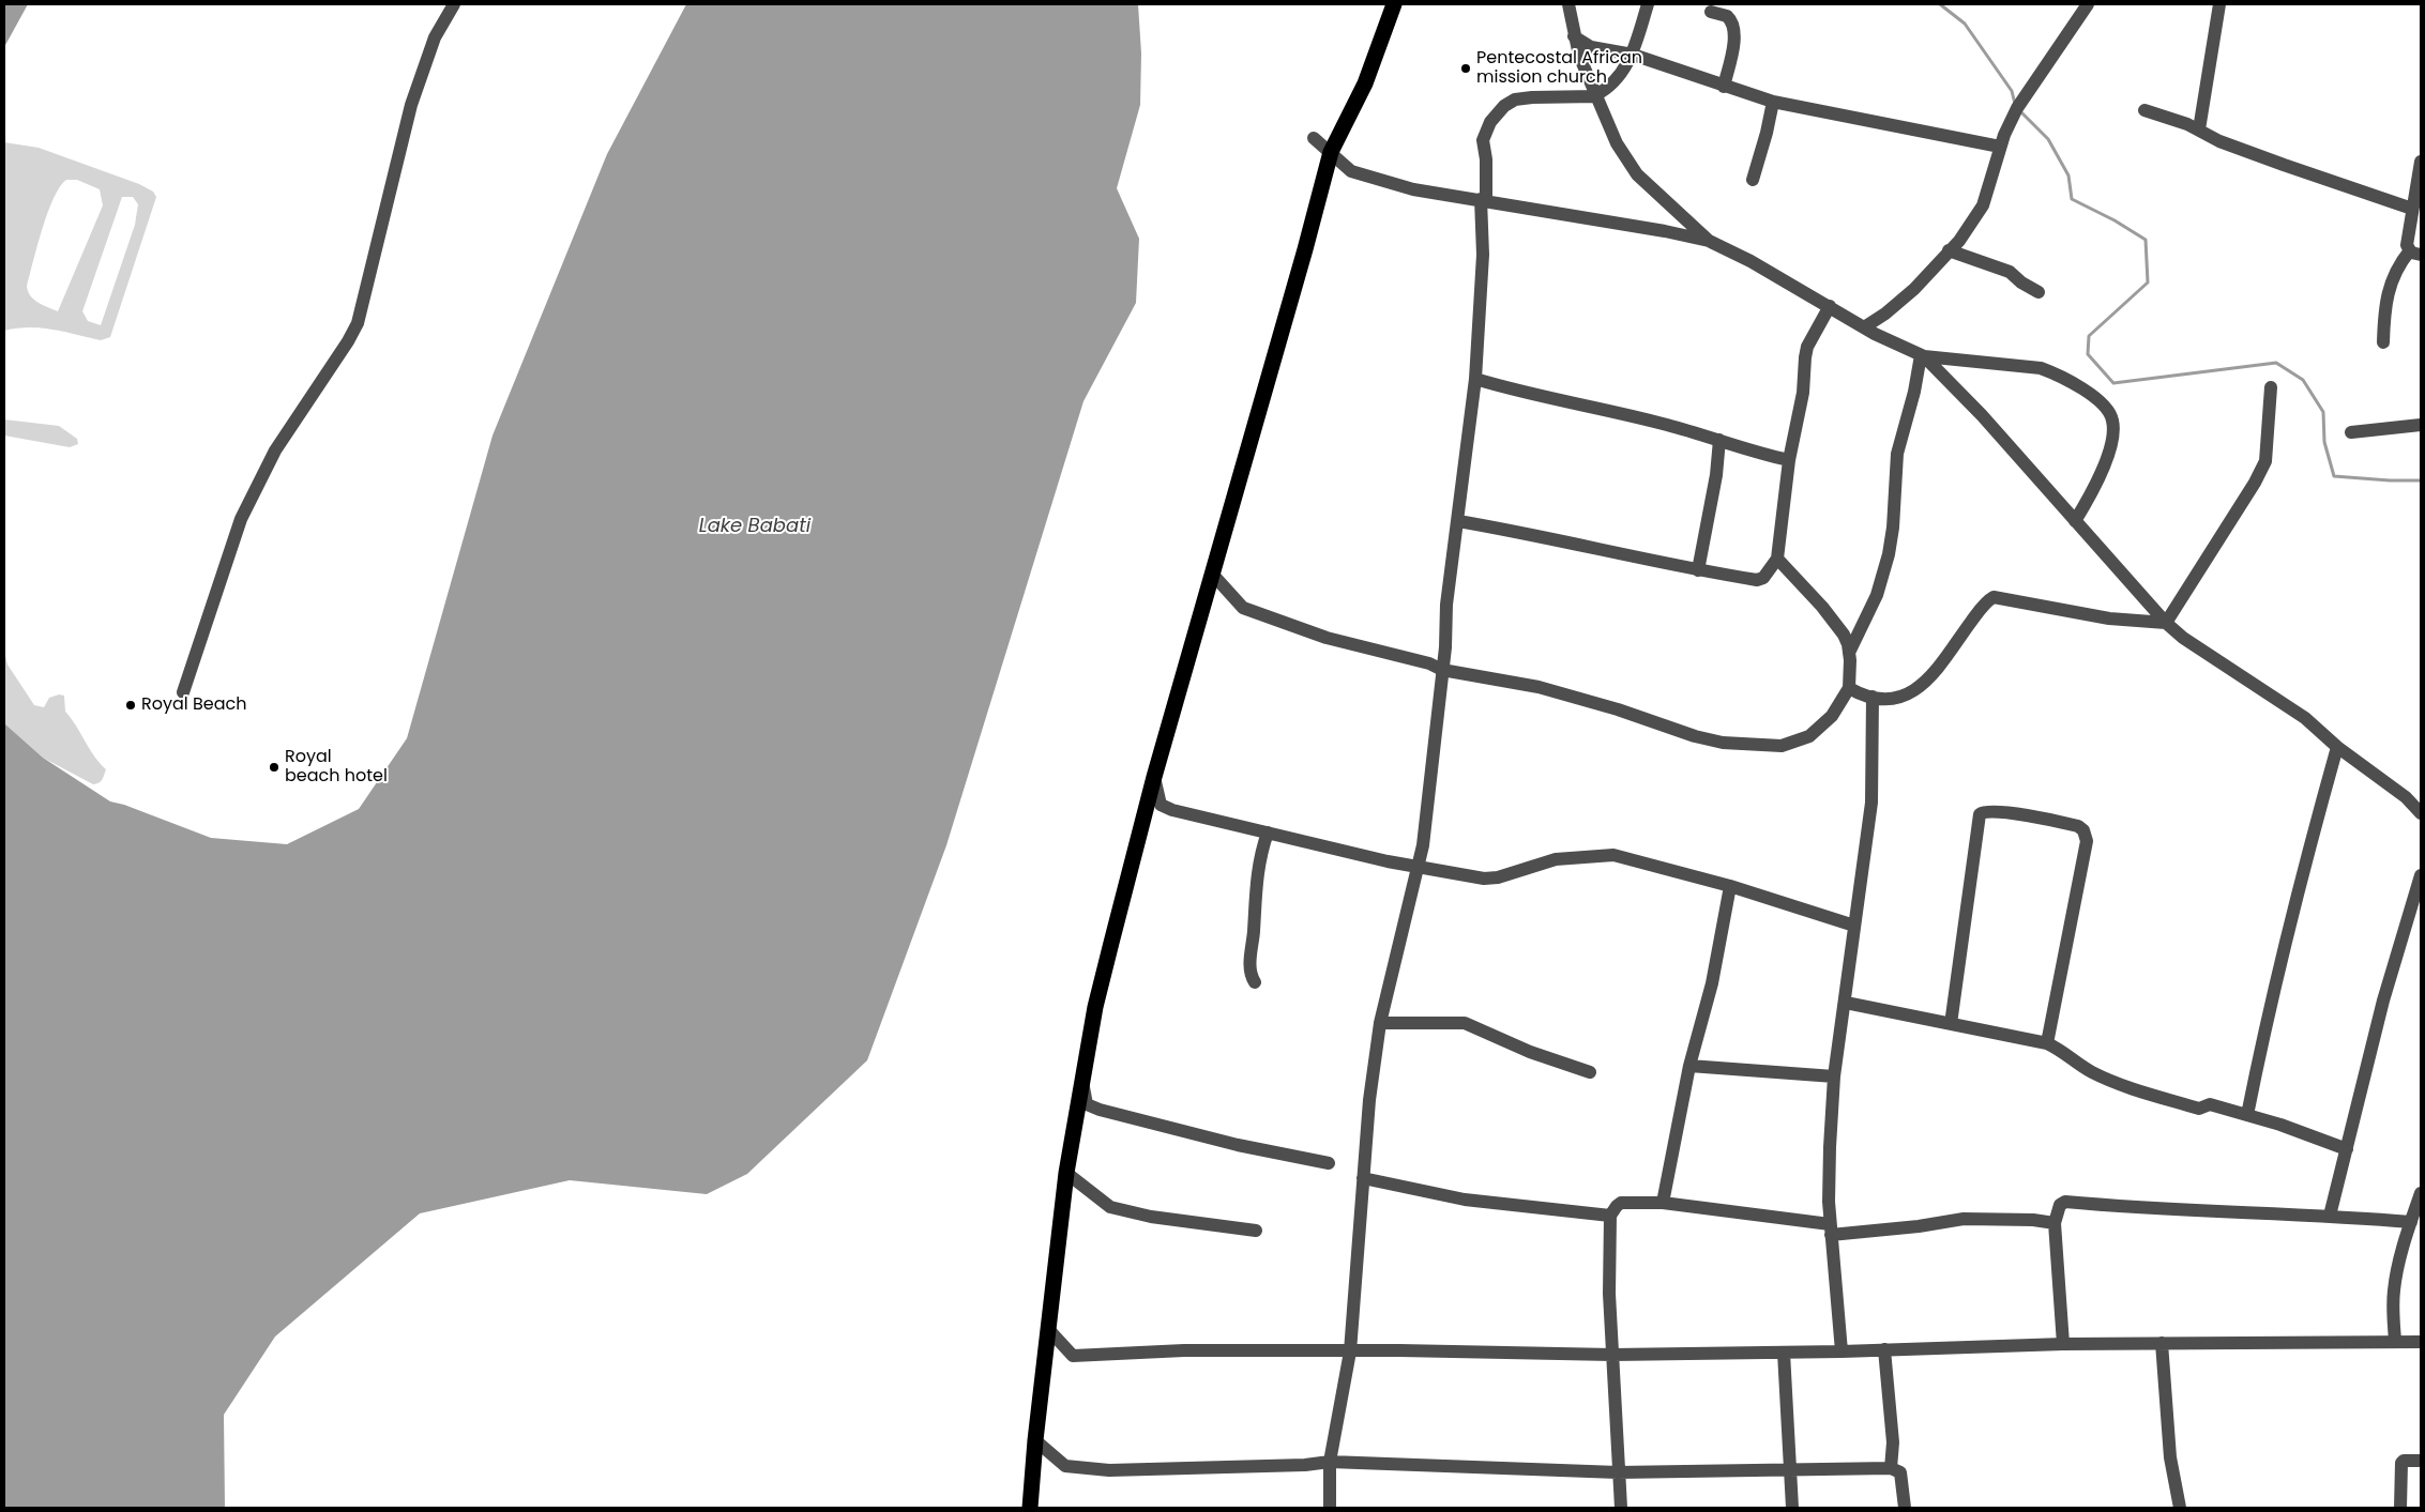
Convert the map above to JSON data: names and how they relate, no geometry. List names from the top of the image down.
{
  "water": ["Lake Babati"],
  "places": ["Pentecostal African mission church", "Royal Beach", "Royal beach hotel"]
}
